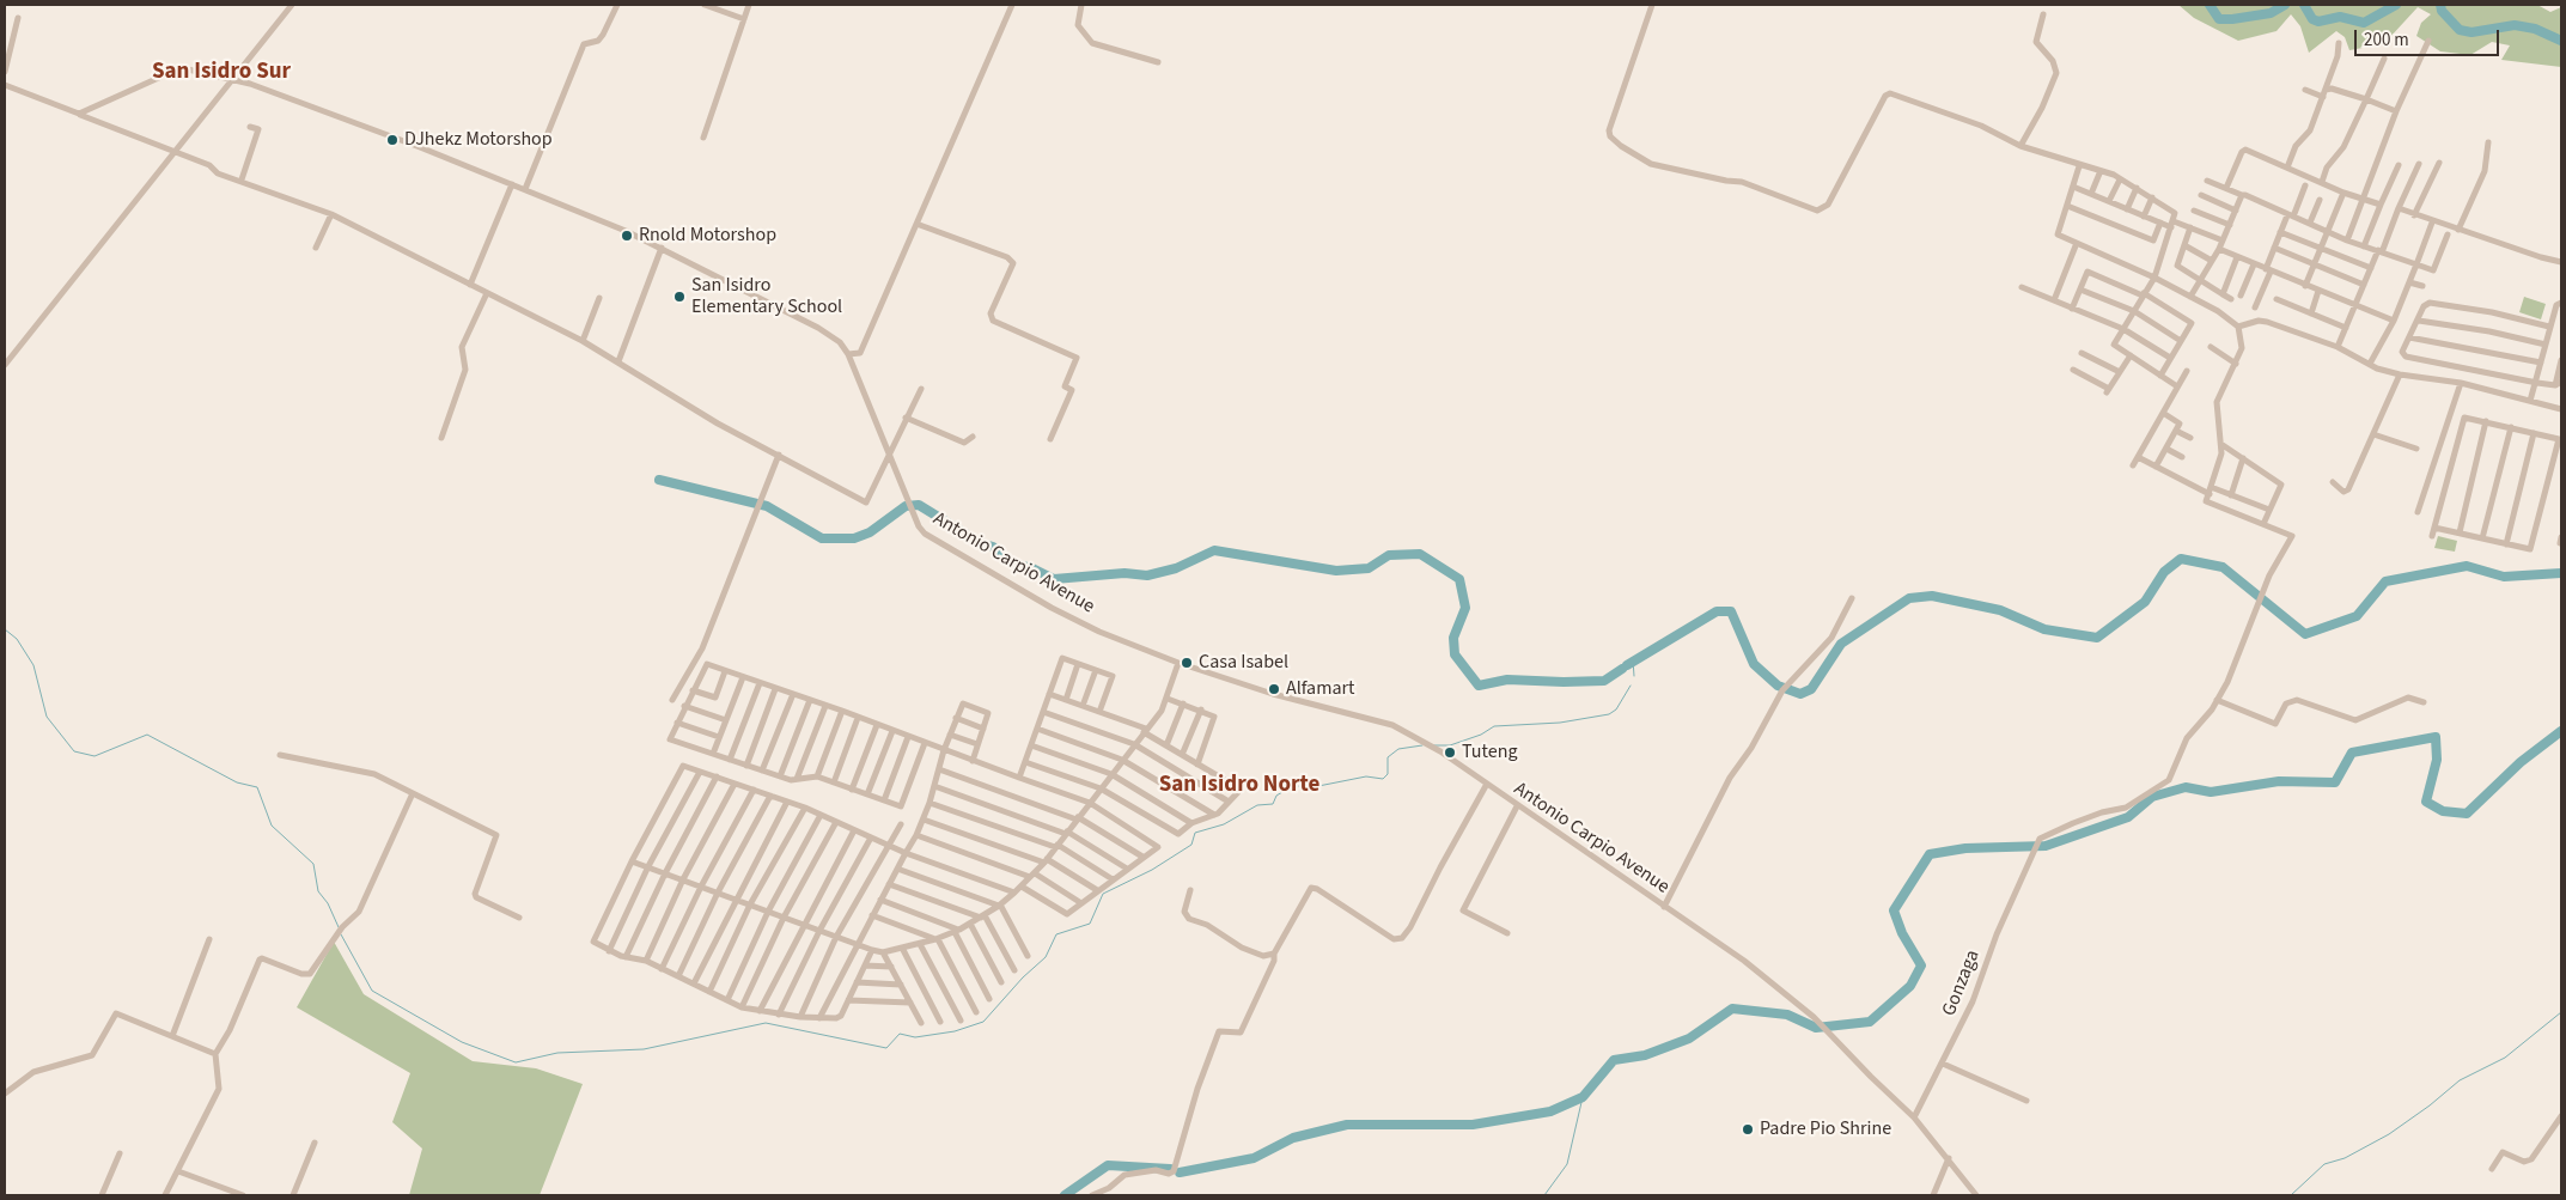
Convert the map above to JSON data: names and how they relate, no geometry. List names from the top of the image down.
{
  "streets": {
    "street": ["Antonio Carpio Avenue", "Gonzaga"]
  },
  "crossings": [
    ["Antonio Carpio Avenue", "Gonzaga"]
  ],
  "districts": ["San Isidro Sur", "San Isidro Norte"],
  "places": [
    "DJhekz Motorshop",
    "Rnold Motorshop",
    "San Isidro Elementary School",
    "Casa Isabel",
    "Alfamart",
    "Tuteng",
    "Padre Pio Shrine"
  ],
  "scale_bar": "200 m"
}
